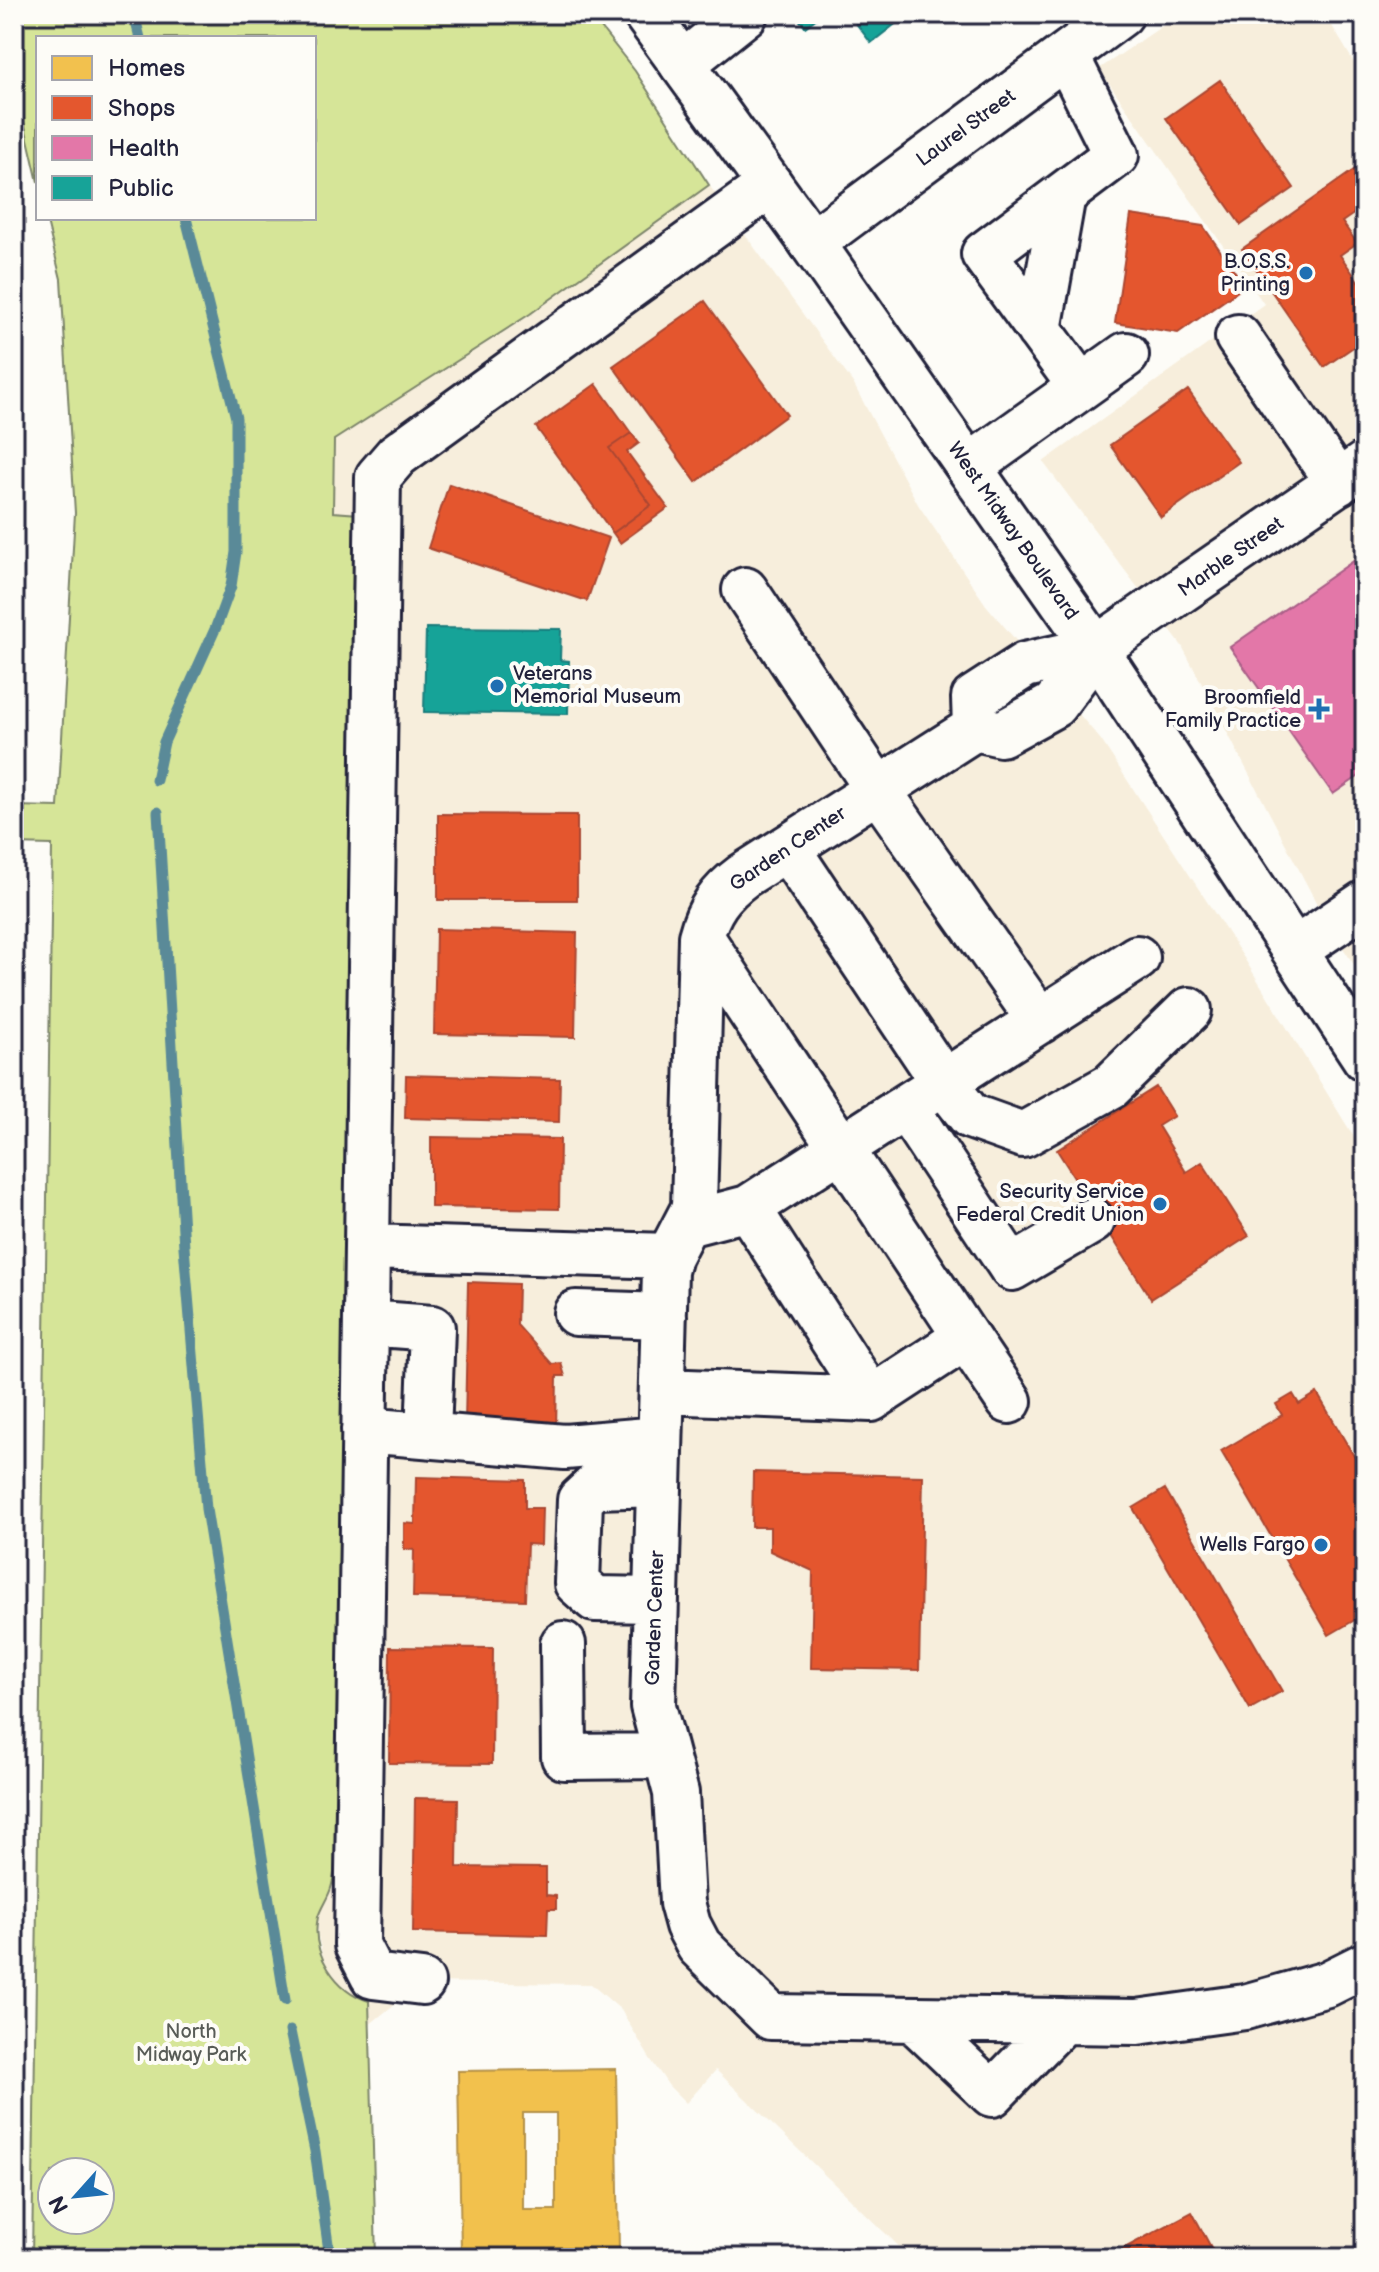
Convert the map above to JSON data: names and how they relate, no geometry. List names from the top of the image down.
{
  "streets": {
    "street": [
      "Laurel Street",
      "West Midway Boulevard",
      "Marble Street",
      "Garden Center"
    ]
  },
  "crossings": [
    ["Laurel Street", "West Midway Boulevard"],
    ["West Midway Boulevard", "Marble Street"],
    ["West Midway Boulevard", "Garden Center"],
    ["Marble Street", "Garden Center"]
  ],
  "parks": ["North Midway Park"],
  "places": {
    "other": [
      "B.O.S.S. Printing",
      "Veterans Memorial Museum",
      "Security Service Federal Credit Union",
      "Wells Fargo"
    ],
    "health": ["Broomfield Family Practice"]
  },
  "legend": [
    "Homes",
    "Shops",
    "Health",
    "Public"
  ],
  "north": "bottom left"
}
